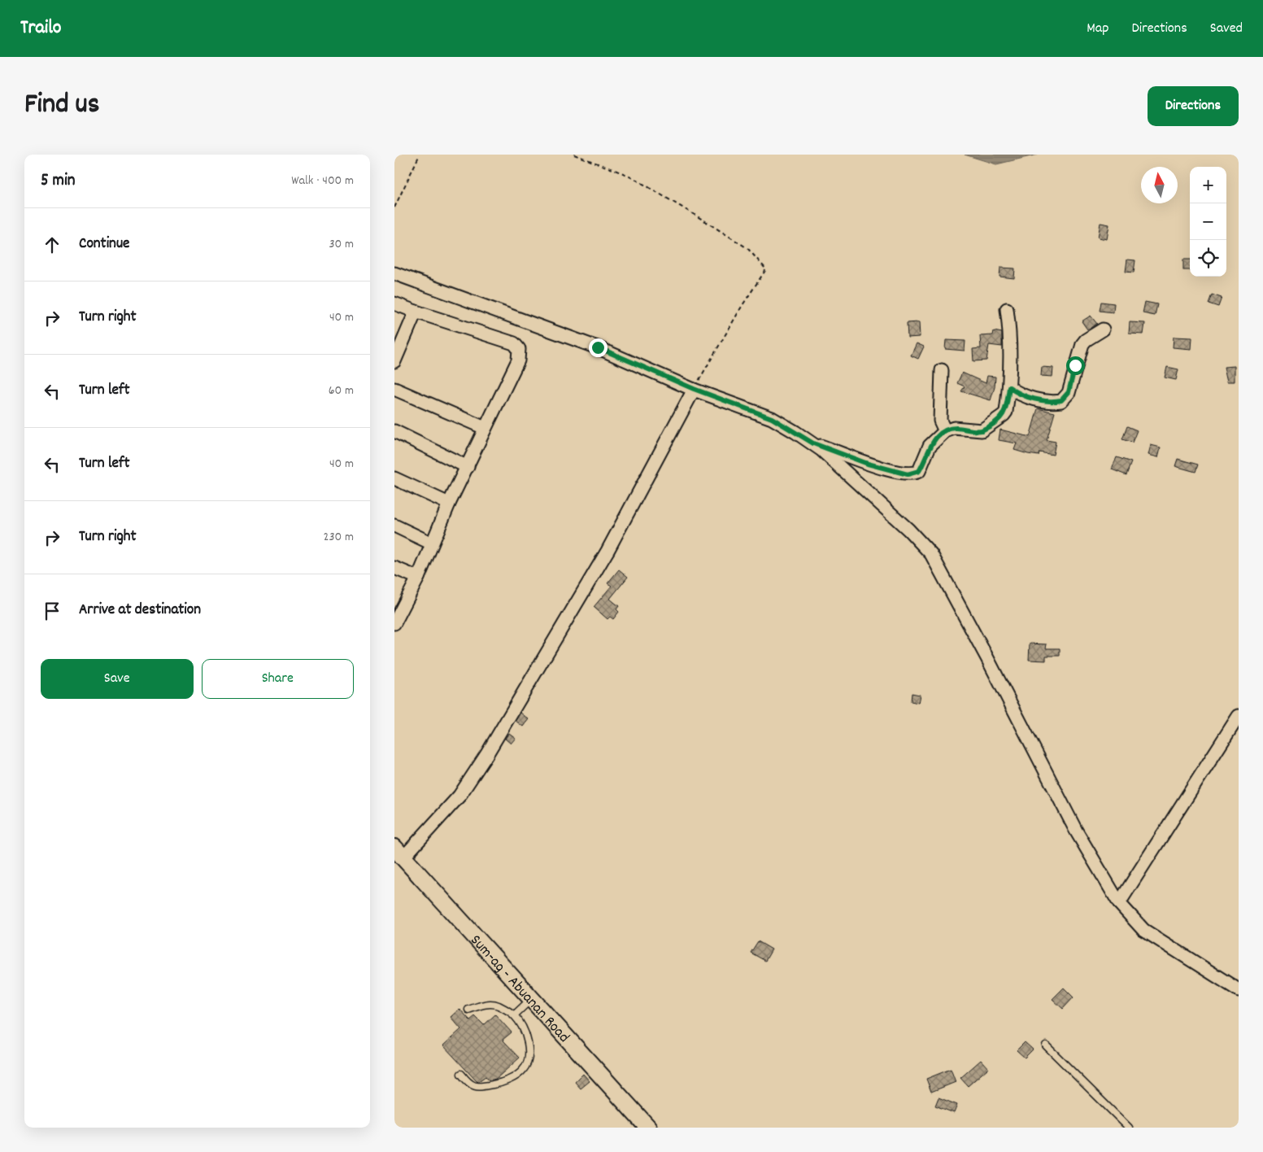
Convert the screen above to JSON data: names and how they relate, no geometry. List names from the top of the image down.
{
  "streets": {
    "main road": ["Sum-ag - Abuanan Road"]
  },
  "north": "top",
  "page": {
    "header": "Trailo",
    "nav": ["Map", "Directions", "Saved"],
    "title": "Find us",
    "buttons": [
      "Directions",
      ["Save", "Share"]
    ],
    "heading": ["5 min", "Walk · 400 m"],
    "map_buttons": ["+", "−"],
    "list": [
      ["Continue", "30 m"],
      ["Turn right", "40 m"],
      ["Turn left", "60 m"],
      ["Turn left", "40 m"],
      ["Turn right", "230 m"],
      "Arrive at destination"
    ]
  }
}
